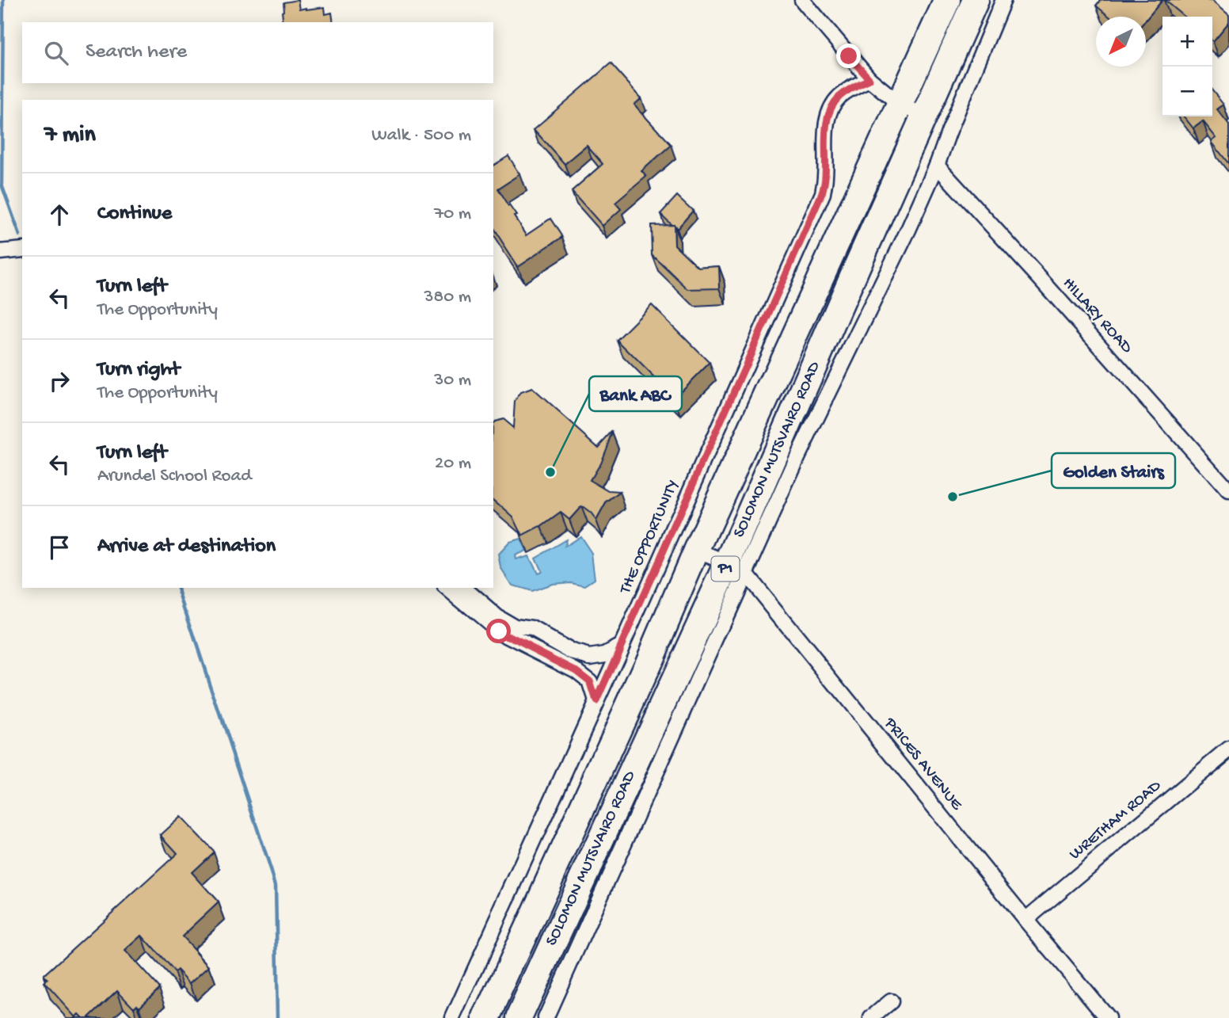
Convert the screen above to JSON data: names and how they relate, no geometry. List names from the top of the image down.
{
  "streets": {
    "highway": ["SOLOMON MUTSVAIRO ROAD", "P1"],
    "street": [
      "HILLARY ROAD",
      "THE OPPORTUNITY",
      "PRICES AVENUE",
      "WRETHAM ROAD"
    ]
  },
  "crossings": [
    ["SOLOMON MUTSVAIRO ROAD", "PRICES AVENUE"],
    ["P1", "PRICES AVENUE"],
    ["PRICES AVENUE", "WRETHAM ROAD"]
  ],
  "places": ["Bank ABC", "Golden Stairs"],
  "north": "bottom left",
  "page": {
    "map_buttons": ["+", "−"],
    "search": "Search here",
    "heading": ["7 min", "Walk · 500 m"],
    "list": [
      ["Continue", "70 m"],
      ["Turn left", "The Opportunity", "380 m"],
      ["Turn right", "The Opportunity", "30 m"],
      ["Turn left", "Arundel School Road", "20 m"],
      "Arrive at destination"
    ]
  }
}
